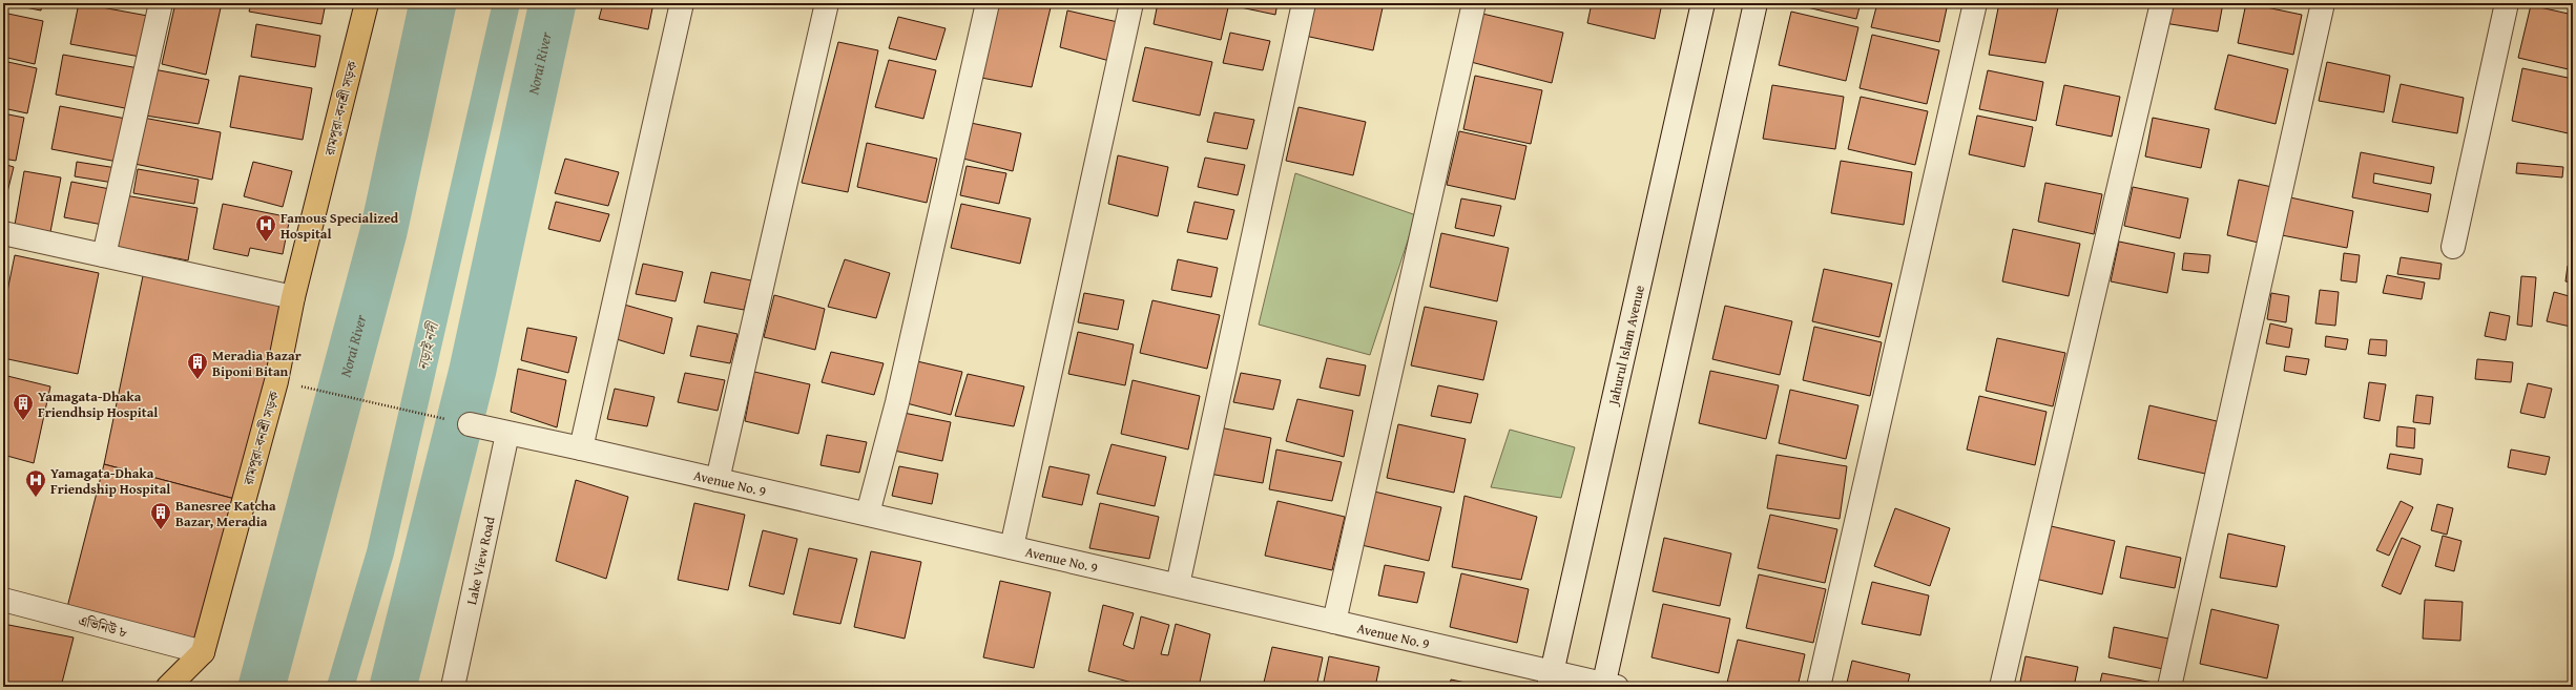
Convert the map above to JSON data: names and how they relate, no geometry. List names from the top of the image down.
{
  "streets": {
    "main road": ["রামপুরা-বনশ্রী সড়ক"],
    "street": [
      "Jahurul Islam Avenue",
      "Avenue No. 9",
      "Lake View Road",
      "এভিনিউ ৮"
    ]
  },
  "crossings": [
    ["রামপুরা-বনশ্রী সড়ক", "এভিনিউ ৮"],
    ["Jahurul Islam Avenue", "Avenue No. 9"],
    ["Avenue No. 9", "Lake View Road"]
  ],
  "water": ["Norai River", "নড়াই নদী"],
  "places": {
    "hospital": ["Famous Specialized Hospital", "Yamagata-Dhaka Friendship Hospital"],
    "building": ["Meradia Bazar Biponi Bitan", "Yamagata-Dhaka Friendhsip Hospital", "Banesree Katcha Bazar, Meradia"]
  }
}
